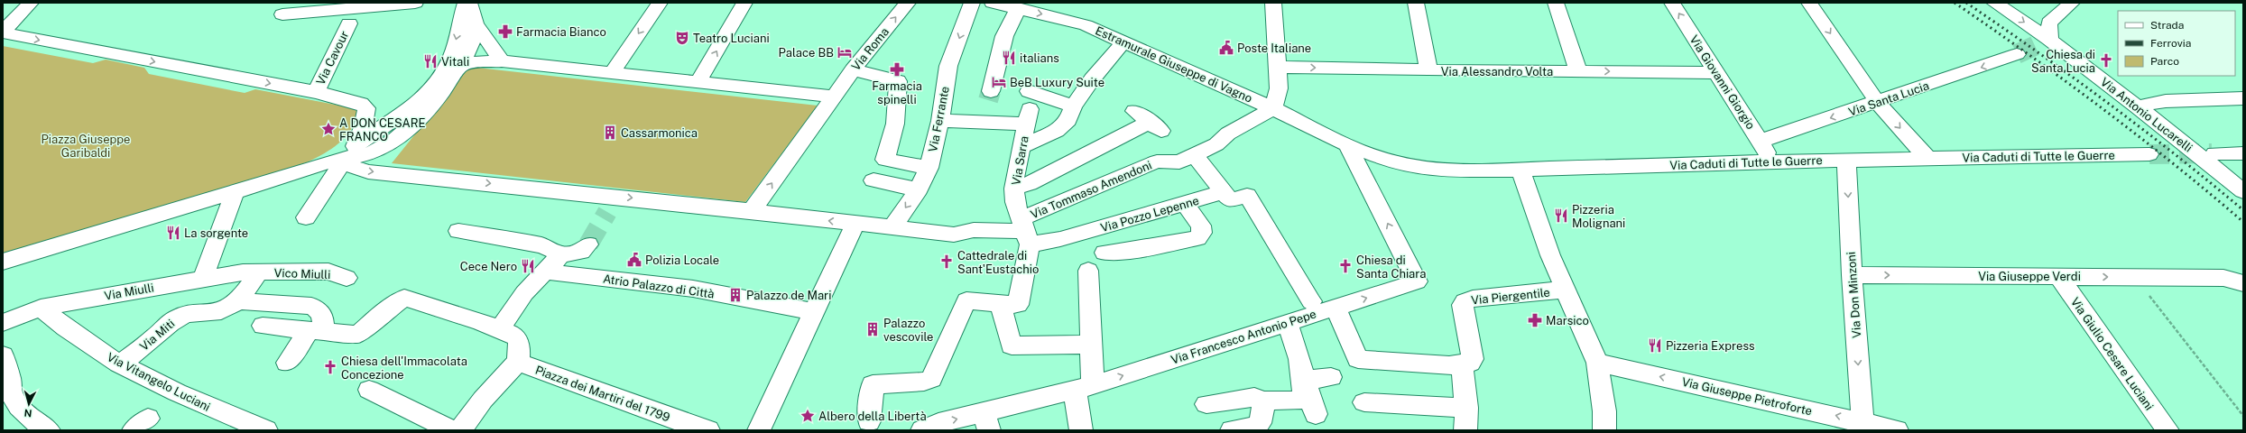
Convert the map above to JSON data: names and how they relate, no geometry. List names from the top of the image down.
{
  "streets": {
    "street": [
      "Via Roma",
      "Via Cavour",
      "Estramurale Giuseppe di Vagno",
      "Via Alessandro Volta",
      "Via Giovanni Giorgio",
      "Via Santa Lucia",
      "Via Antonio Lucarelli",
      "Via Ferrante",
      "Via Caduti di Tutte le Guerre",
      "Via Sarra",
      "Via Tommaso Amendoni",
      "Via Pozzo Lepenne",
      "Vico Miulli",
      "Via Giuseppe Verdi",
      "Atrio Palazzo di Città",
      "Via Miulli",
      "Via Don Minzoni",
      "Via Piergentile",
      "Via Miti",
      "Via Francesco Antonio Pepe",
      "Via Giulio Cesare Luciani",
      "Via Vitangelo Luciani",
      "Piazza dei Martiri del 1799",
      "Via Giuseppe Pietroforte"
    ]
  },
  "crossings": [
    ["Estramurale Giuseppe di Vagno", "Via Caduti di Tutte le Guerre"],
    ["Estramurale Giuseppe di Vagno", "Via Tommaso Amendoni"],
    ["Estramurale Giuseppe di Vagno", "Via Francesco Antonio Pepe"],
    ["Via Alessandro Volta", "Via Giovanni Giorgio"],
    ["Via Giovanni Giorgio", "Via Santa Lucia"],
    ["Via Giovanni Giorgio", "Via Caduti di Tutte le Guerre"],
    ["Via Caduti di Tutte le Guerre", "Via Don Minzoni"],
    ["Via Caduti di Tutte le Guerre", "Via Francesco Antonio Pepe"],
    ["Via Sarra", "Via Tommaso Amendoni"],
    ["Via Sarra", "Via Pozzo Lepenne"],
    ["Via Tommaso Amendoni", "Via Pozzo Lepenne"],
    ["Vico Miulli", "Via Miulli"],
    ["Via Giuseppe Verdi", "Via Don Minzoni"],
    ["Via Giuseppe Verdi", "Via Giulio Cesare Luciani"],
    ["Via Miulli", "Via Vitangelo Luciani"],
    ["Via Don Minzoni", "Via Giuseppe Pietroforte"],
    ["Via Miti", "Via Vitangelo Luciani"]
  ],
  "one_way": [
    "Via Alessandro Volta",
    "Via Giovanni Giorgio",
    "Via Santa Lucia",
    "Via Giuseppe Verdi",
    "Via Don Minzoni",
    "Via Giuseppe Pietroforte"
  ],
  "parks": ["Piazza Giuseppe Garibaldi"],
  "places": {
    "pharmacy": ["Farmacia Bianco", "Farmacia spinelli", "Marsico"],
    "theatre": ["Teatro Luciani"],
    "public building": ["Poste Italiane", "Polizia Locale"],
    "hotel": ["Palace BB", "BeB Luxury Suite"],
    "restaurant": [
      "italians",
      "Vitali",
      "Pizzeria Molignani",
      "La sorgente",
      "Cece Nero",
      "Pizzeria Express"
    ],
    "church": [
      "Chiesa di Santa Lucia",
      "Cattedrale di Sant'Eustachio",
      "Chiesa di Santa Chiara",
      "Chiesa dell'Immacolata Concezione"
    ],
    "place": ["A DON CESARE FRANCO", "Albero della Libertà"],
    "building": ["Cassarmonica", "Palazzo de Mari", "Palazzo vescovile"]
  },
  "legend": ["Strada", "Ferrovia", "Parco"],
  "north": "bottom"
}
